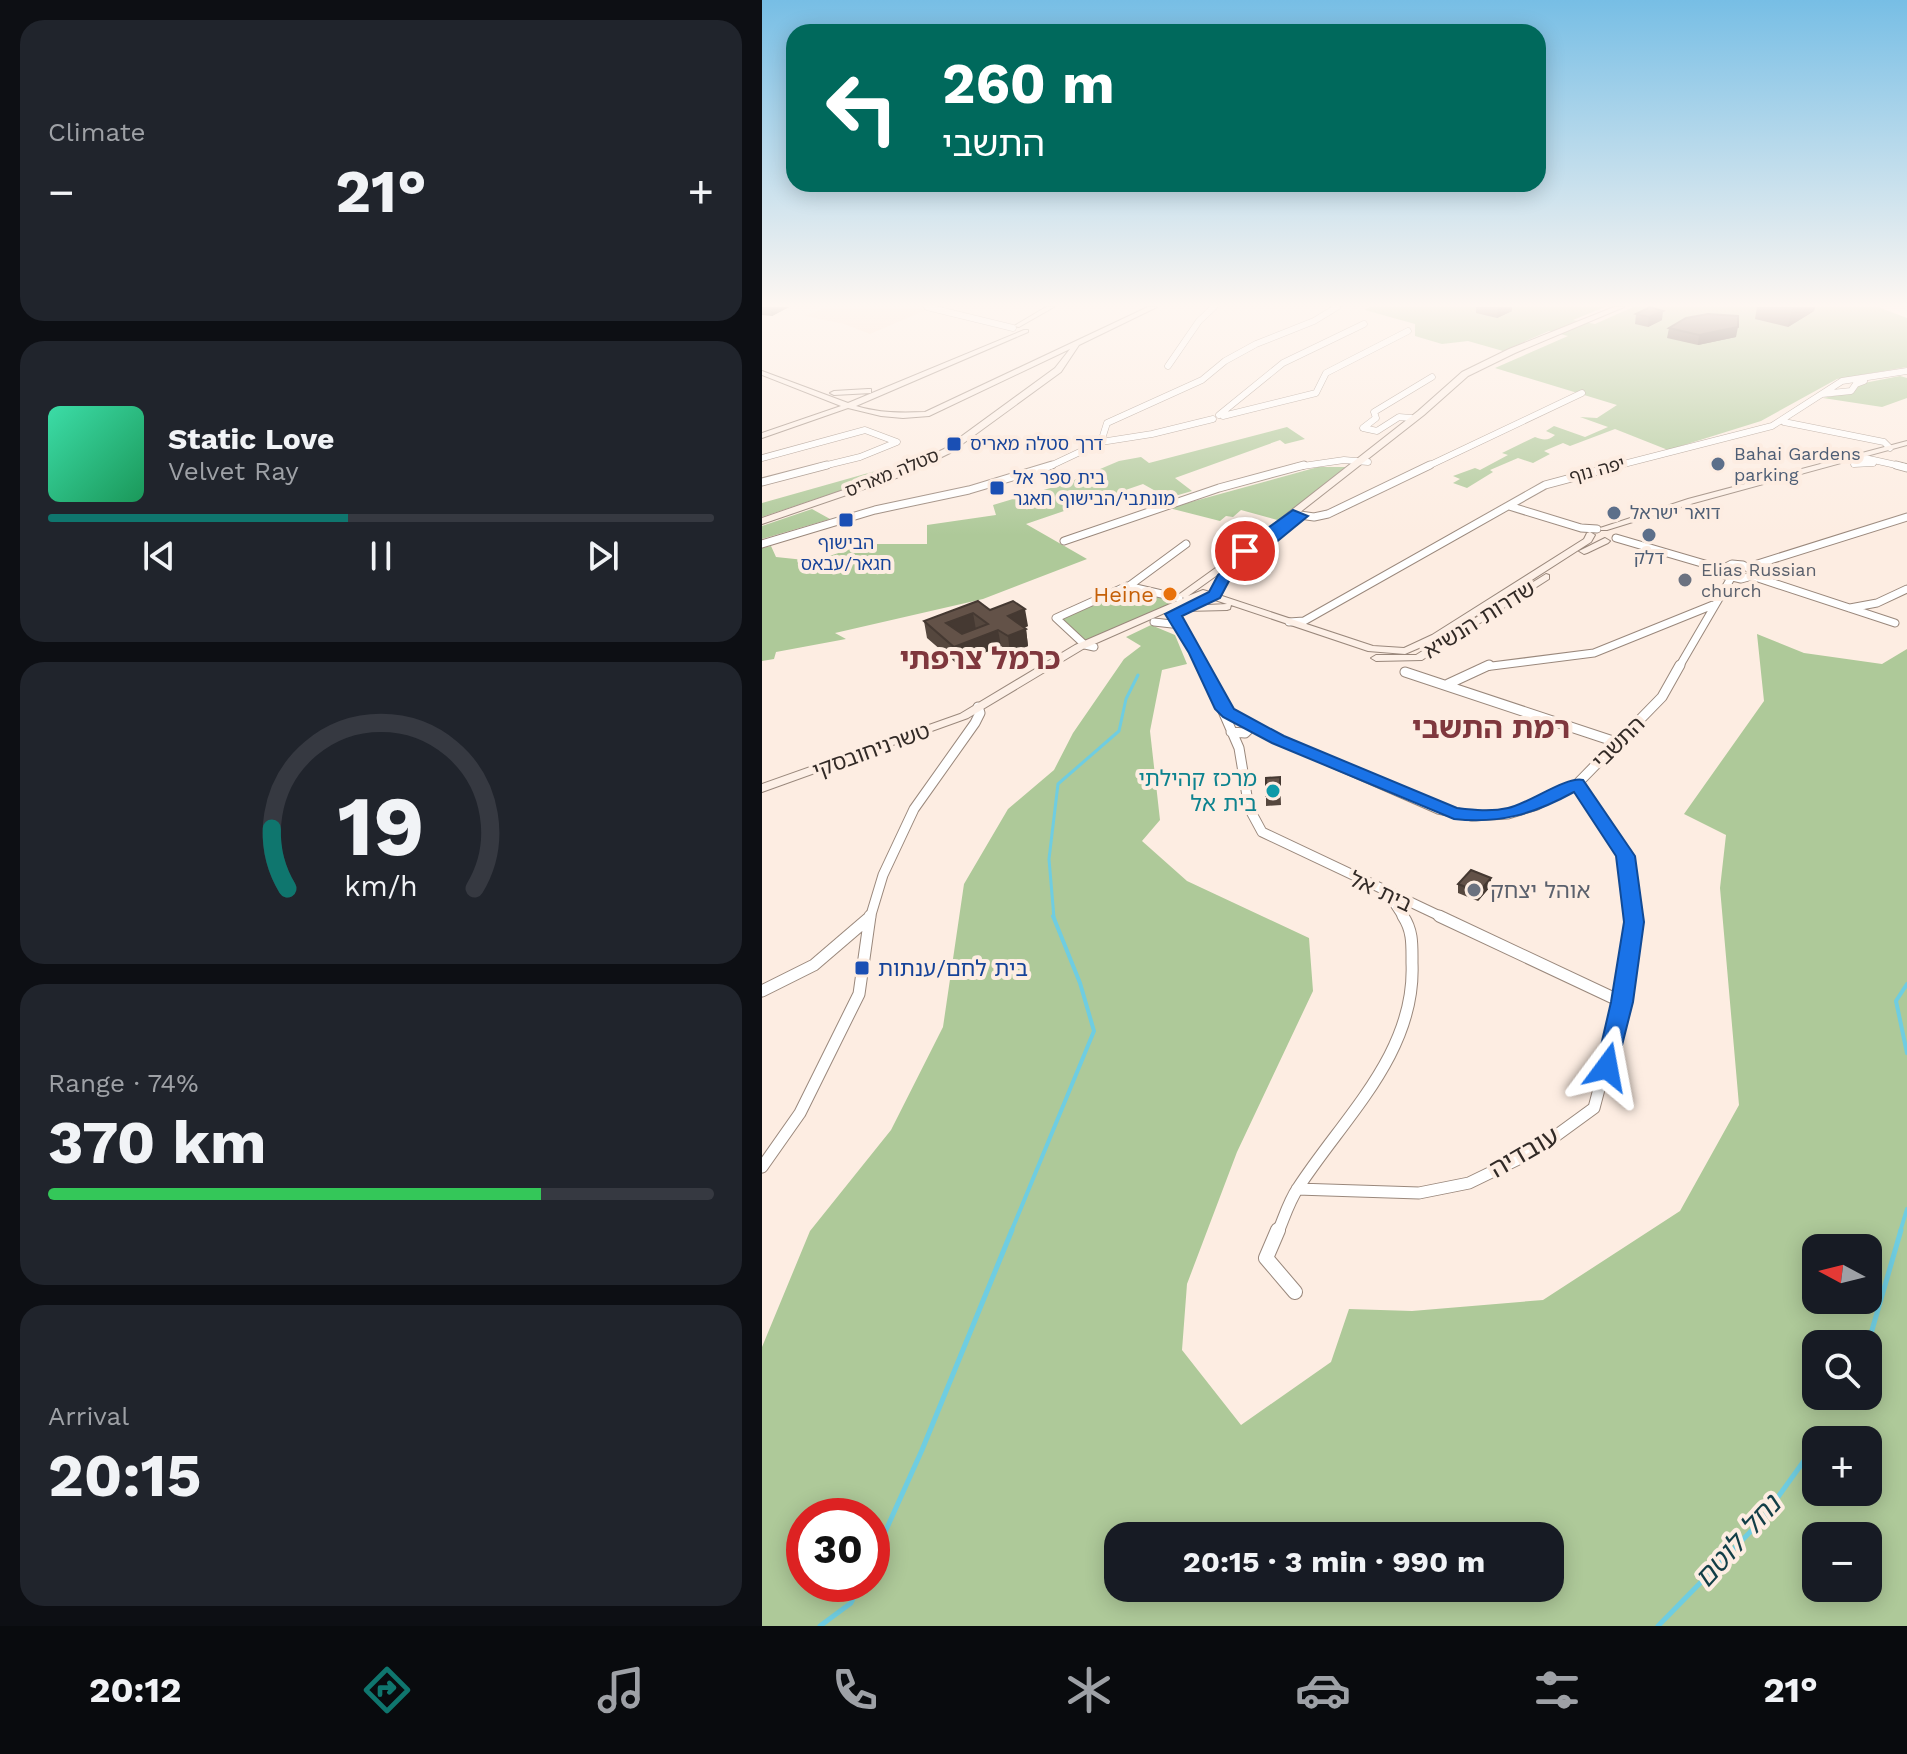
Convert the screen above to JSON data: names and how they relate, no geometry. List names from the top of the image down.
{
  "streets": {
    "street": [
      "יפה נוף",
      "סטלה מאריס",
      "שדרות הנשיא",
      "התשבי",
      "טשרניחובסקי",
      "בית אל",
      "עובדיה"
    ]
  },
  "crossings": [
    ["יפה נוף", "שדרות הנשיא"],
    ["שדרות הנשיא", "טשרניחובסקי"],
    ["התשבי", "בית אל"],
    ["התשבי", "עובדיה"],
    ["בית אל", "עובדיה"]
  ],
  "districts": ["כרמל צרפתי", "רמת התשבי"],
  "water": ["נחל לוטם"],
  "places": {
    "transit": [
      "דרך סטלה מאריס",
      "בית ספר אל מונתבי/הבישוף חאגר",
      "הבישוף חגאר/עבאס",
      "בית לחם/ענתות"
    ],
    "other": [
      "Bahai Gardens parking",
      "דואר ישראל",
      "דלק",
      "Elias Russian church",
      "Heine",
      "מרכז קהילתי בית אל",
      "אוהל יצחק"
    ]
  },
  "north": "left",
  "page": {
    "tile": [
      "Climate",
      ["Range · 74%", "370 km"],
      ["Arrival", "20:15"]
    ],
    "turn": ["260 m", "התשבי"],
    "heat": ["−", "21°", "+"],
    "song": ["Static Love", "Velvet Ray"],
    "map_buttons": ["+", "−"],
    "limit": "30",
    "trip": "20:15 · 3 min · 990 m",
    "tabs": ["20:12", "21°"],
    "gauge": ["19", "km/h"]
  }
}
